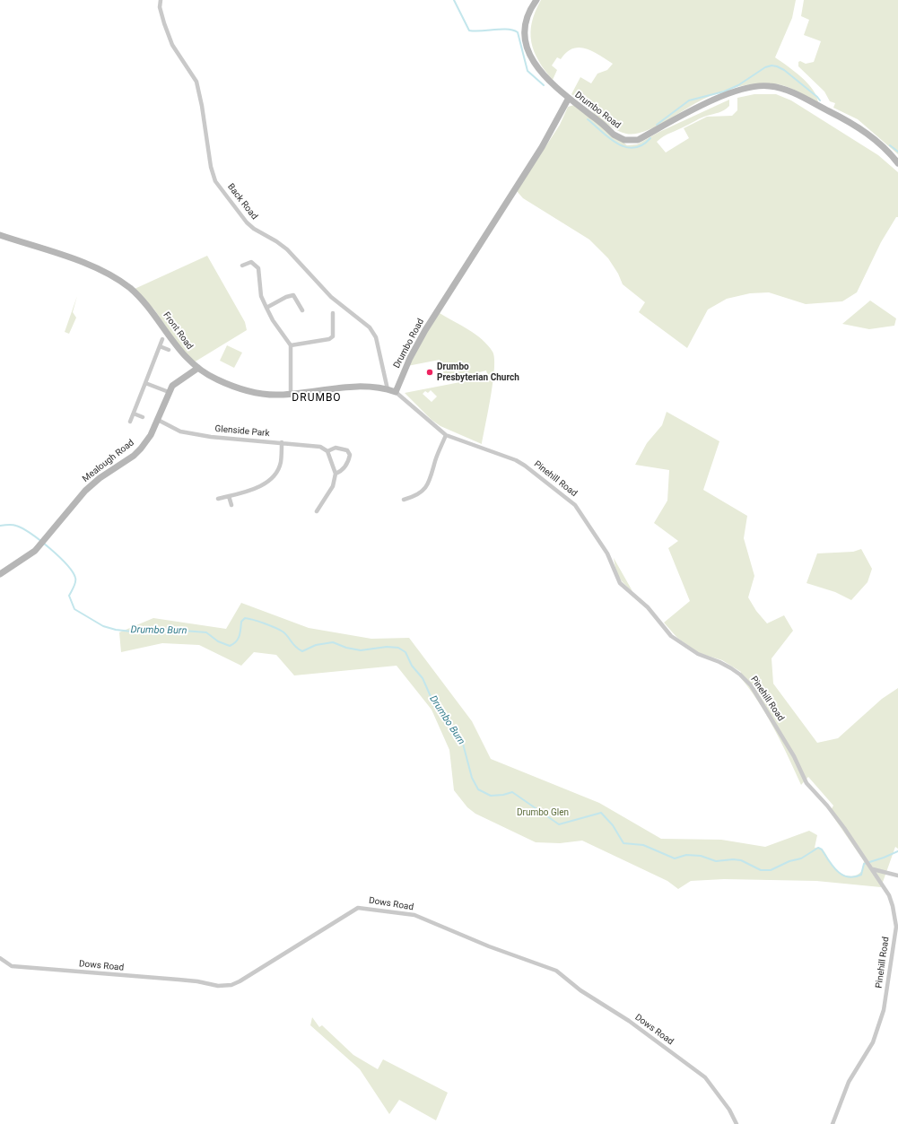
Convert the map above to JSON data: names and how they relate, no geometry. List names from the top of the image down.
{
  "streets": {
    "street": [
      "Drumbo Road",
      "Back Road",
      "Front Road",
      "Glenside Park",
      "Mealough Road",
      "Pinehill Road",
      "Dows Road"
    ]
  },
  "crossings": [
    ["Drumbo Road", "Front Road"],
    ["Drumbo Road", "Pinehill Road"],
    ["Back Road", "Front Road"],
    ["Front Road", "Mealough Road"],
    ["Front Road", "Pinehill Road"],
    ["Glenside Park", "Mealough Road"]
  ],
  "districts": ["DRUMBO"],
  "water": ["Drumbo Burn"],
  "parks": ["Drumbo Glen"],
  "places": ["Drumbo Presbyterian Church"]
}
